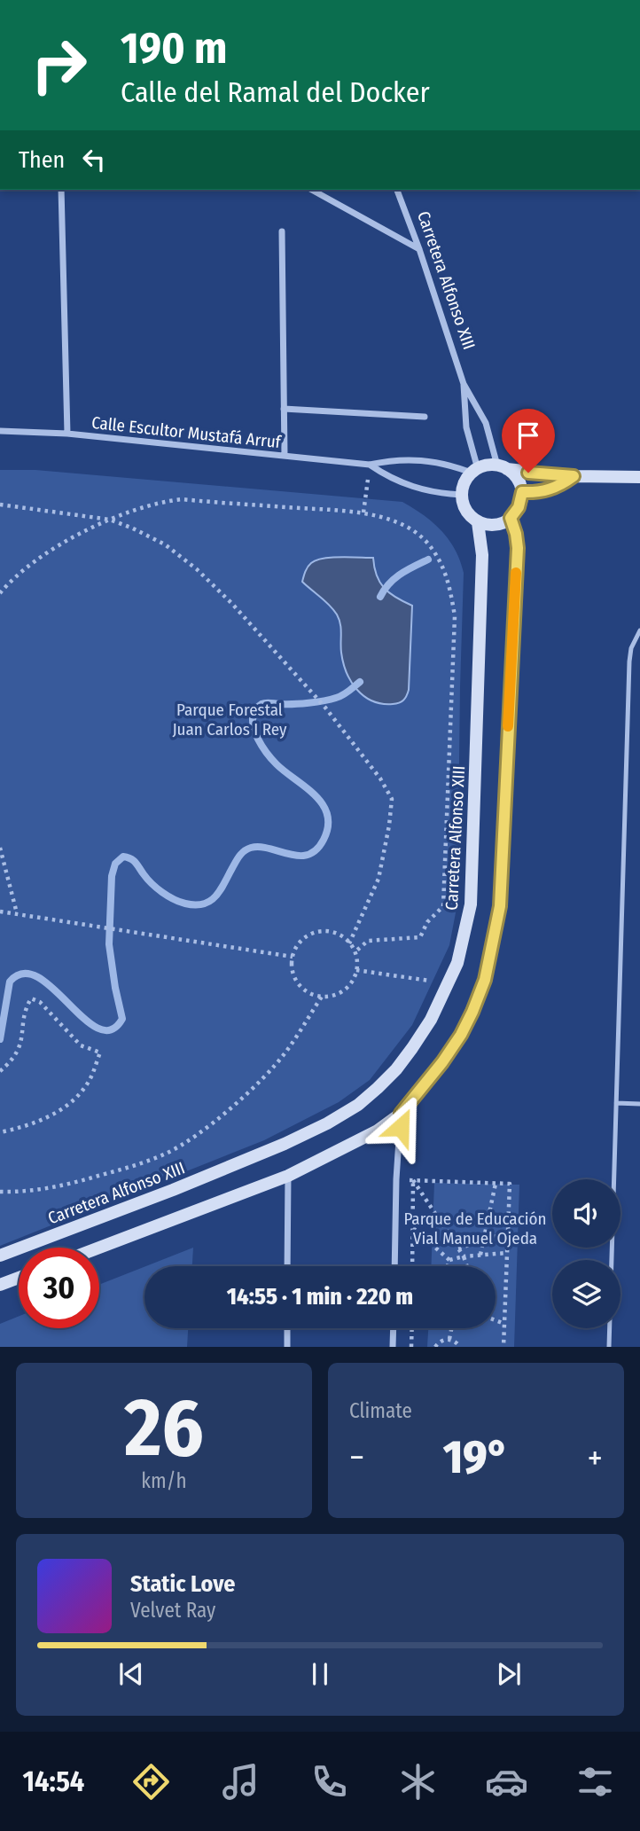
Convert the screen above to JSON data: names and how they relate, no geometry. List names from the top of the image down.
{
  "streets": {
    "main road": ["Carretera Alfonso XIII"],
    "street": ["Calle Escultor Mustafá Arruf"]
  },
  "crossings": [
    ["Carretera Alfonso XIII", "Calle Escultor Mustafá Arruf"]
  ],
  "parks": ["Parque Forestal Juan Carlos I Rey", "Parque de Educación Vial Manuel Ojeda"],
  "page": {
    "turn": ["190 m", "Calle del Ramal del Docker"],
    "then": "Then",
    "limit": "30",
    "trip": "14:55 · 1 min · 220 m",
    "tile": [
      ["26", "km/h"],
      "Climate"
    ],
    "heat": ["−", "19°", "+"],
    "song": ["Static Love", "Velvet Ray"],
    "tabs": "14:54"
  }
}
